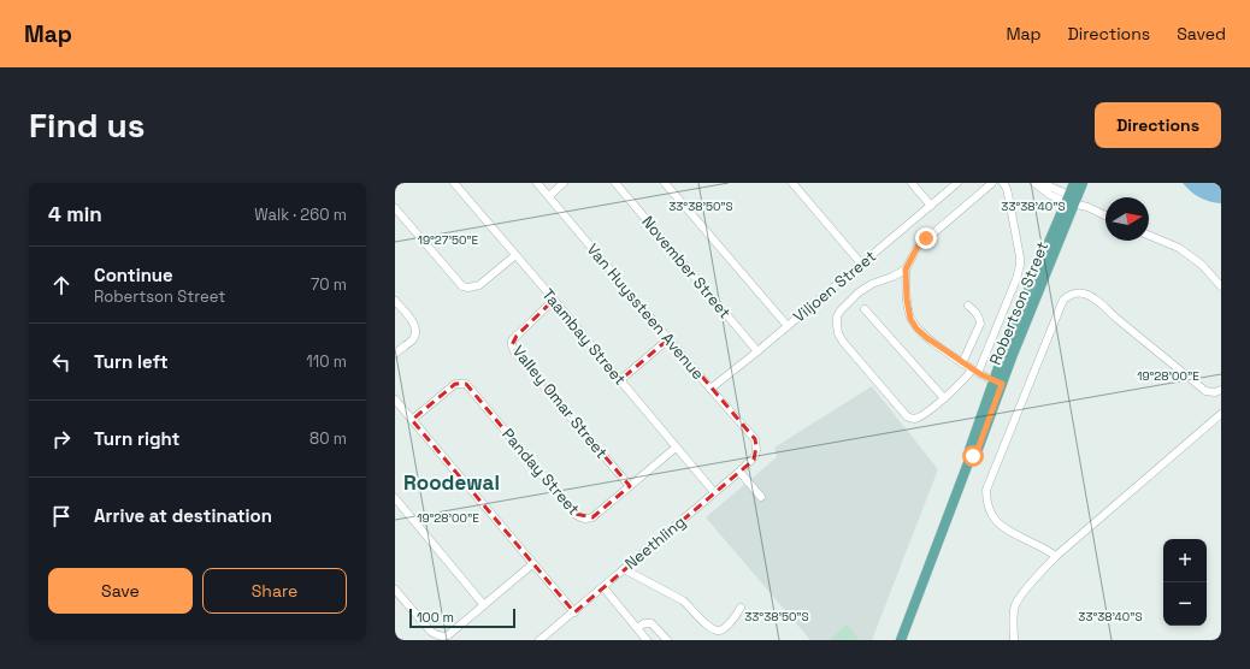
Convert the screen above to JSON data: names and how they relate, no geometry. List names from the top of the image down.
{
  "streets": {
    "main road": ["Robertson Street"],
    "street": [
      "November Street",
      "Viljoen Street",
      "Van Huyssteen Avenue",
      "Taambay Street",
      "Valley Omar Street",
      "Panday Street",
      "Neethling"
    ]
  },
  "crossings": [
    ["November Street", "Viljoen Street"],
    ["Viljoen Street", "Van Huyssteen Avenue"],
    ["Van Huyssteen Avenue", "Neethling"],
    ["Taambay Street", "Valley Omar Street"],
    ["Taambay Street", "Panday Street"],
    ["Taambay Street", "Neethling"],
    ["Valley Omar Street", "Panday Street"]
  ],
  "districts": ["Roodewal"],
  "scale_bar": "100 m",
  "north": "right",
  "page": {
    "header": "Map",
    "nav": ["Map", "Directions", "Saved"],
    "buttons": [
      "Directions",
      ["Save", "Share"]
    ],
    "title": "Find us",
    "heading": ["4 min", "Walk · 260 m"],
    "list": [
      ["Continue", "Robertson Street", "70 m"],
      ["Turn left", "110 m"],
      ["Turn right", "80 m"],
      "Arrive at destination"
    ],
    "map_buttons": ["+", "−"],
    "scale": "100 m"
  },
  "coordinates": [
    "33°38'50\"S",
    "33°38'40\"S",
    "19°27'50\"E",
    "19°28'00\"E"
  ]
}
